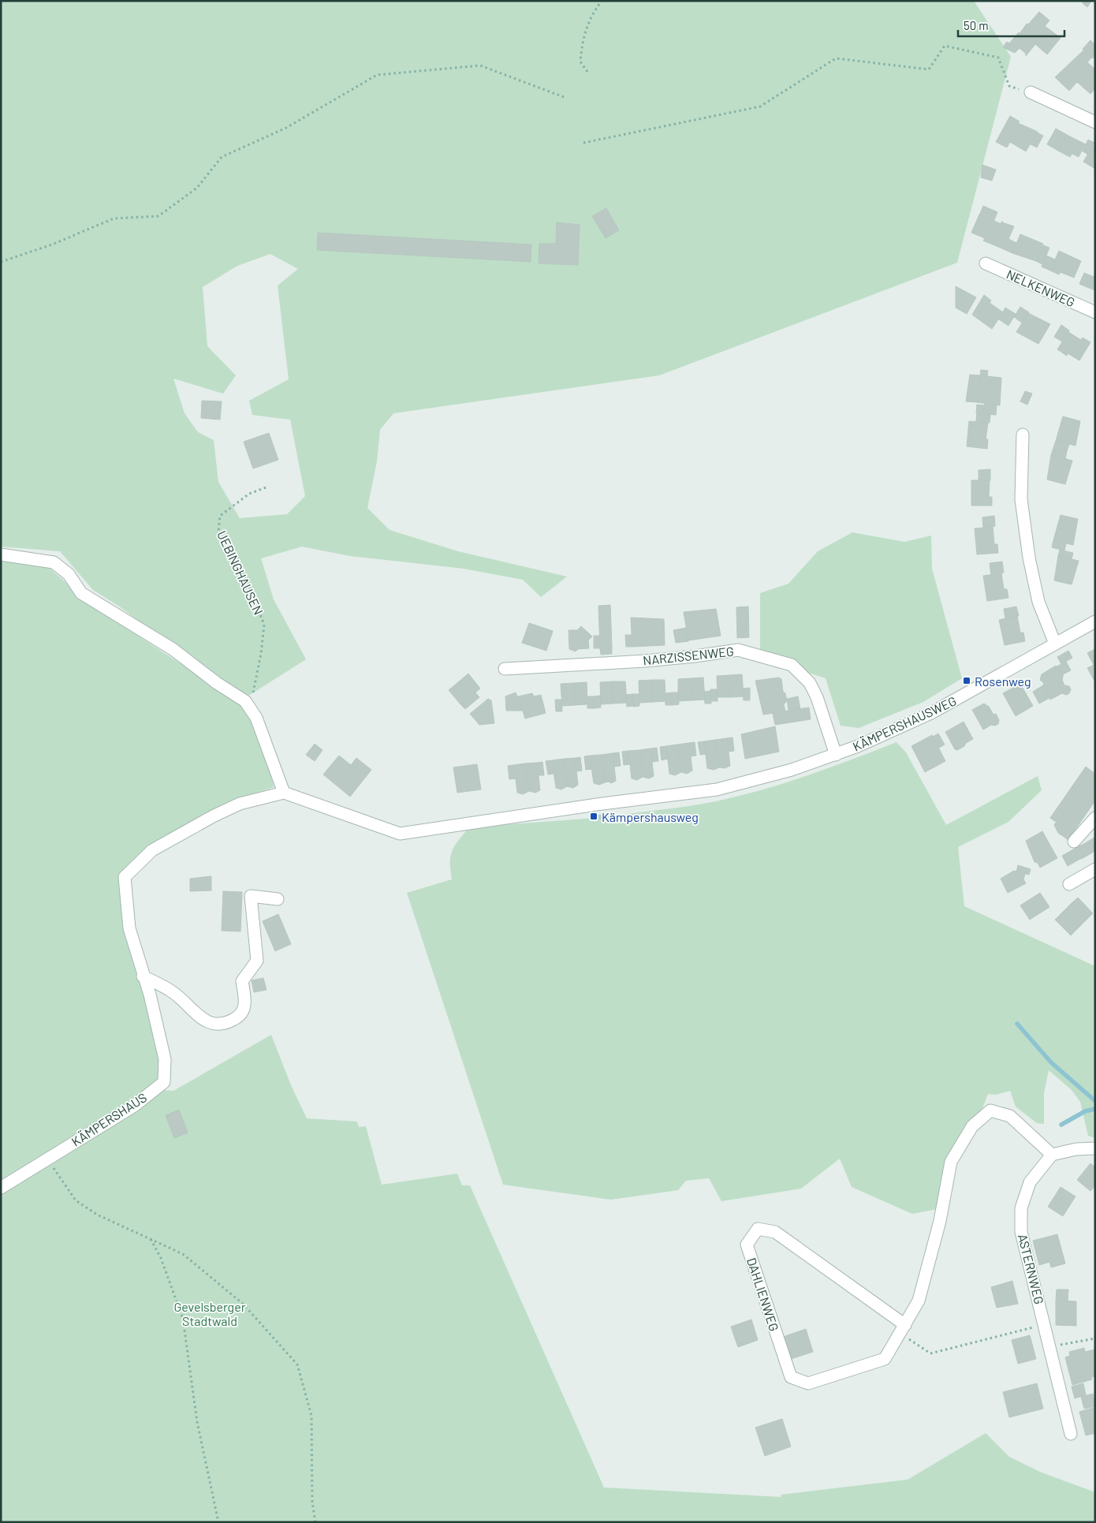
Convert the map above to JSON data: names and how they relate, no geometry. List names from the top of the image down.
{
  "streets": {
    "street": [
      "NELKENWEG",
      "NARZISSENWEG",
      "KÄMPERSHAUSWEG",
      "KÄMPERSHAUS",
      "ASTERNWEG",
      "DAHLIENWEG"
    ],
    "path": ["UEBINGHAUSEN"]
  },
  "crossings": [
    ["NARZISSENWEG", "KÄMPERSHAUSWEG"],
    ["KÄMPERSHAUSWEG", "KÄMPERSHAUS"],
    ["ASTERNWEG", "DAHLIENWEG"]
  ],
  "parks": ["Gevelsberger Stadtwald"],
  "places": {
    "transit": ["Rosenweg", "Kämpershausweg"]
  },
  "scale_bar": "50 m"
}
